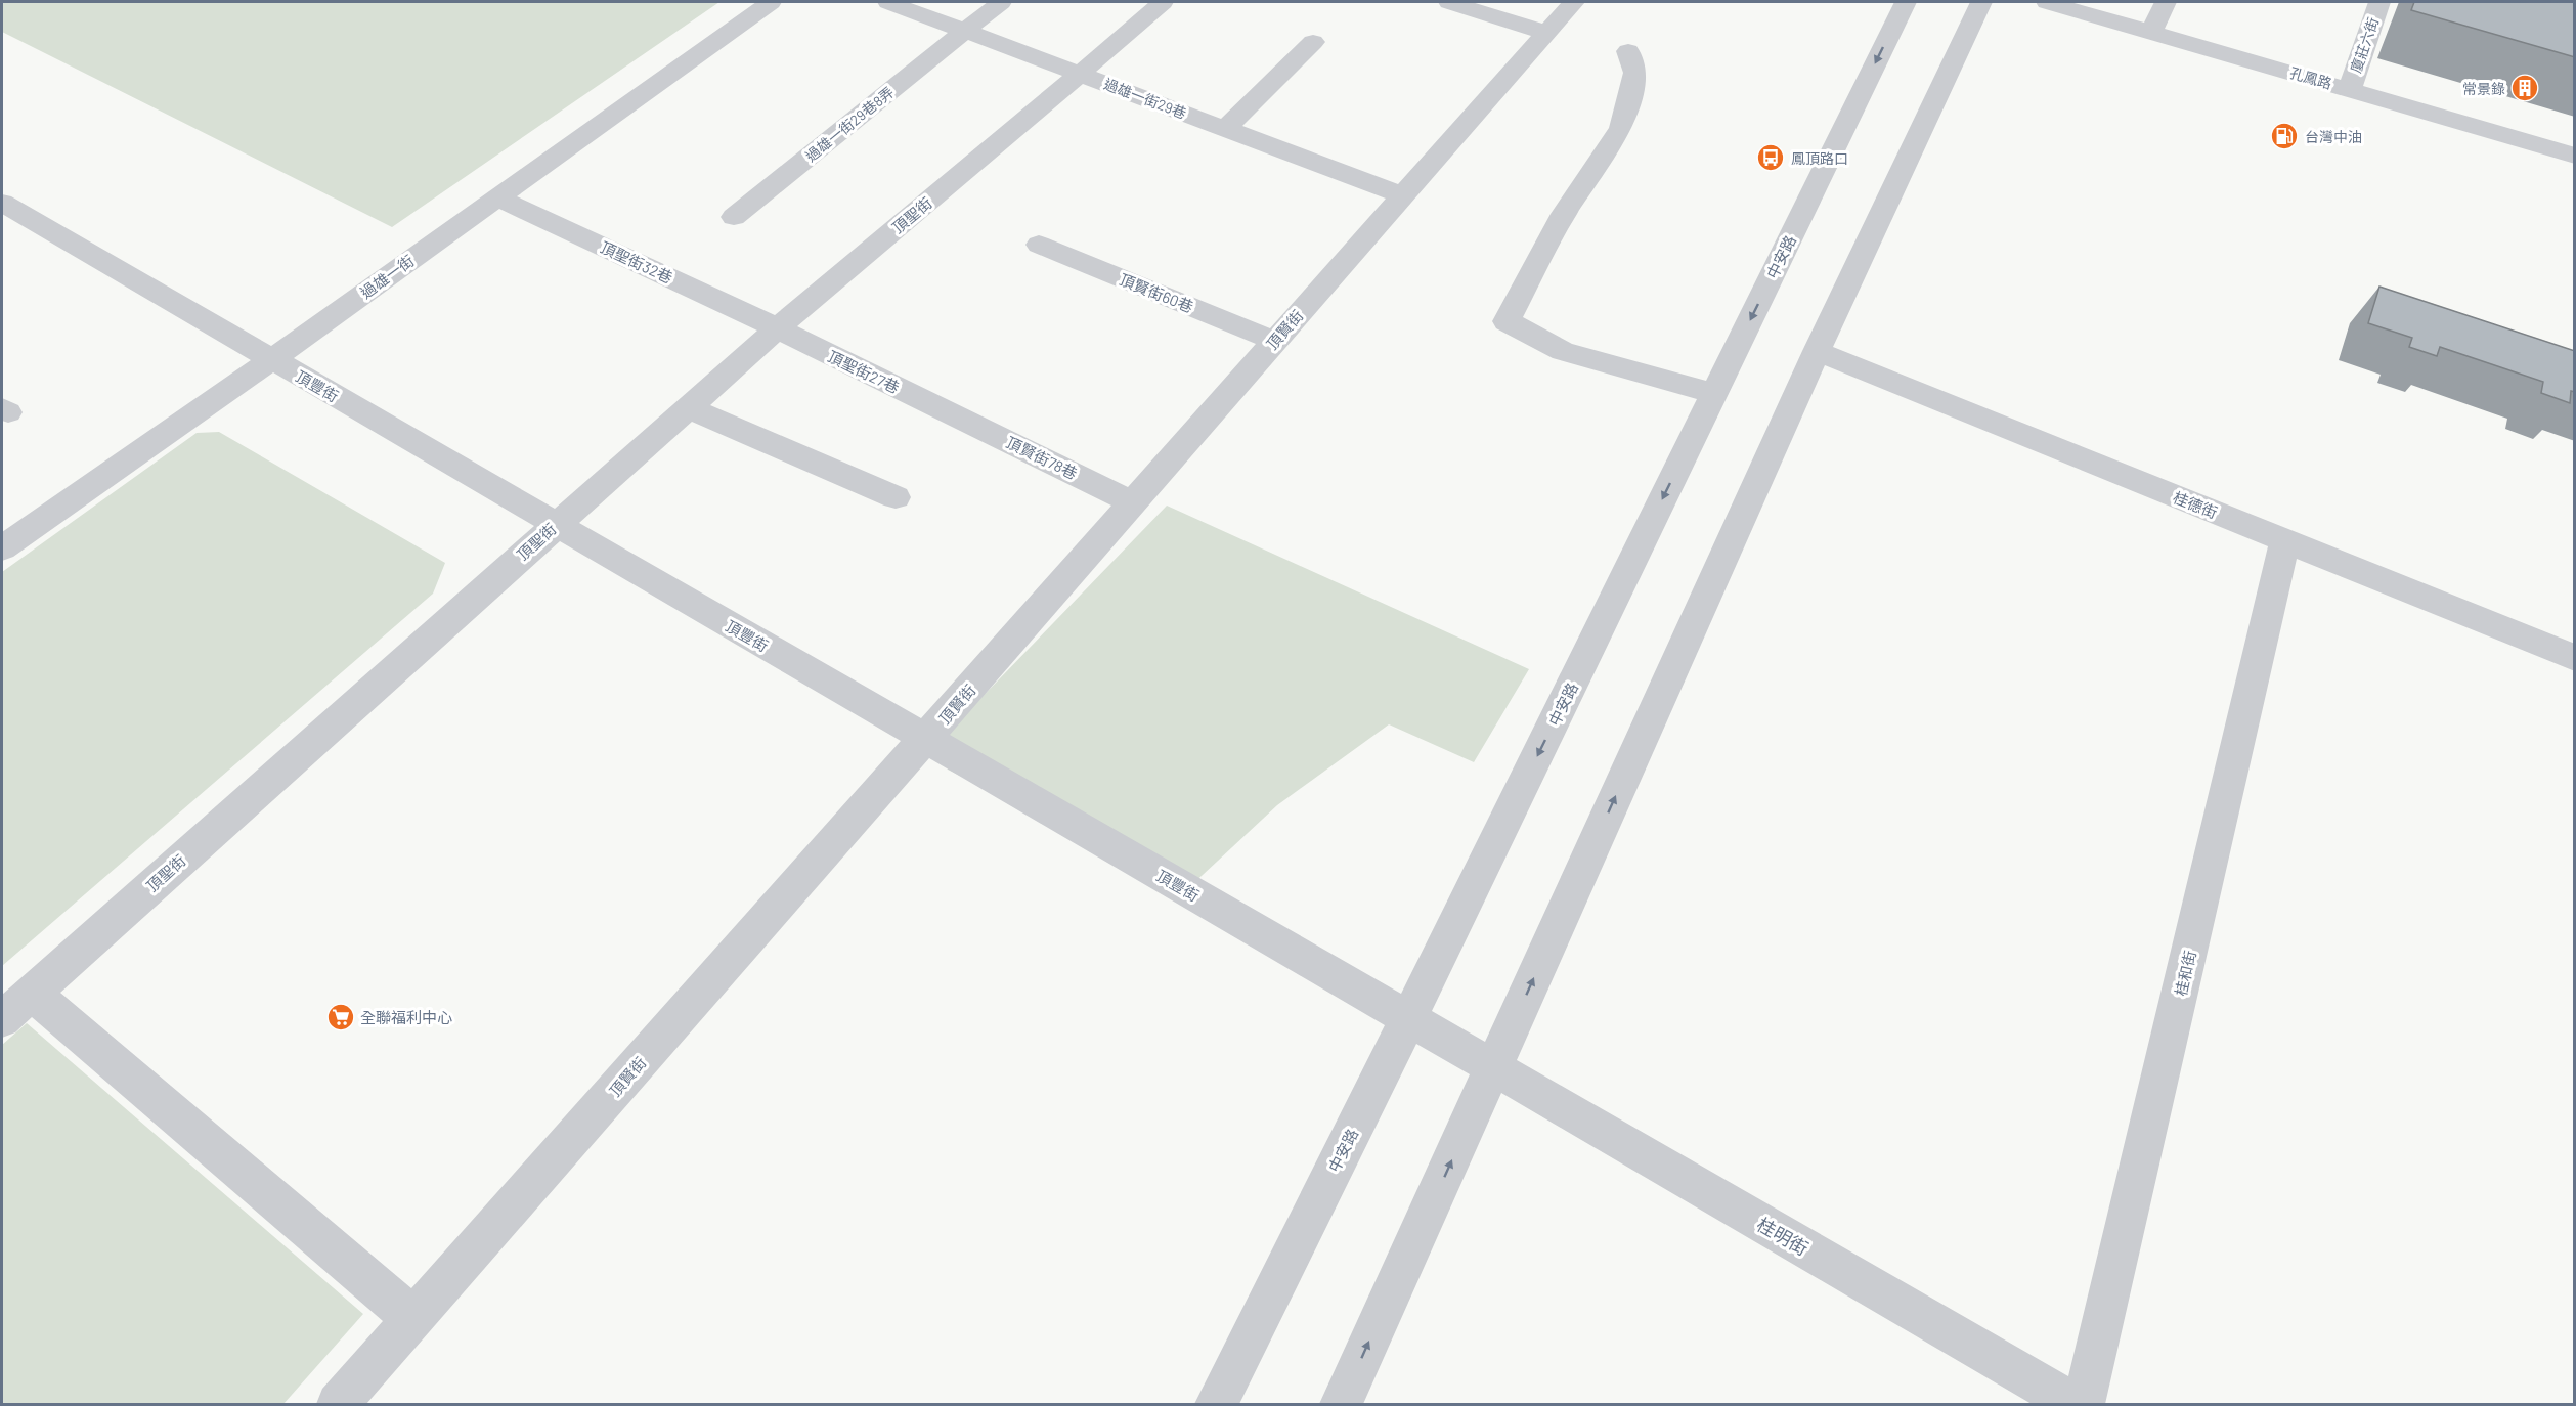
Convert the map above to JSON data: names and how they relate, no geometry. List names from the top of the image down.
{
  "streets": {
    "street": [
      "廈莊六街",
      "孔鳳路",
      "過雄一街29巷",
      "過雄一街29巷8弄",
      "頂聖街",
      "中安路",
      "頂聖街32巷",
      "過雄一街",
      "頂賢街60巷",
      "頂賢街",
      "頂聖街27巷",
      "頂豐街",
      "頂賢街78巷",
      "桂德街",
      "桂和街",
      "桂明街"
    ]
  },
  "crossings": [
    ["廈莊六街", "孔鳳路"],
    ["過雄一街29巷", "過雄一街29巷8弄"],
    ["過雄一街29巷", "頂聖街"],
    ["過雄一街29巷", "頂賢街"],
    ["頂聖街", "頂聖街32巷"],
    ["頂聖街", "頂聖街27巷"],
    ["頂聖街", "頂豐街"],
    ["中安路", "頂豐街"],
    ["頂聖街32巷", "過雄一街"],
    ["頂聖街32巷", "頂聖街27巷"],
    ["過雄一街", "頂豐街"],
    ["頂賢街60巷", "頂賢街"],
    ["頂賢街", "頂豐街"],
    ["頂賢街", "頂賢街78巷"],
    ["頂聖街27巷", "頂賢街78巷"],
    ["頂豐街", "桂明街"],
    ["桂德街", "桂和街"]
  ],
  "places": {
    "building": ["常景錄"],
    "fuel station": ["台灣中油"],
    "bus stop": ["鳳頂路口"],
    "supermarket": ["全聯福利中心"]
  }
}
